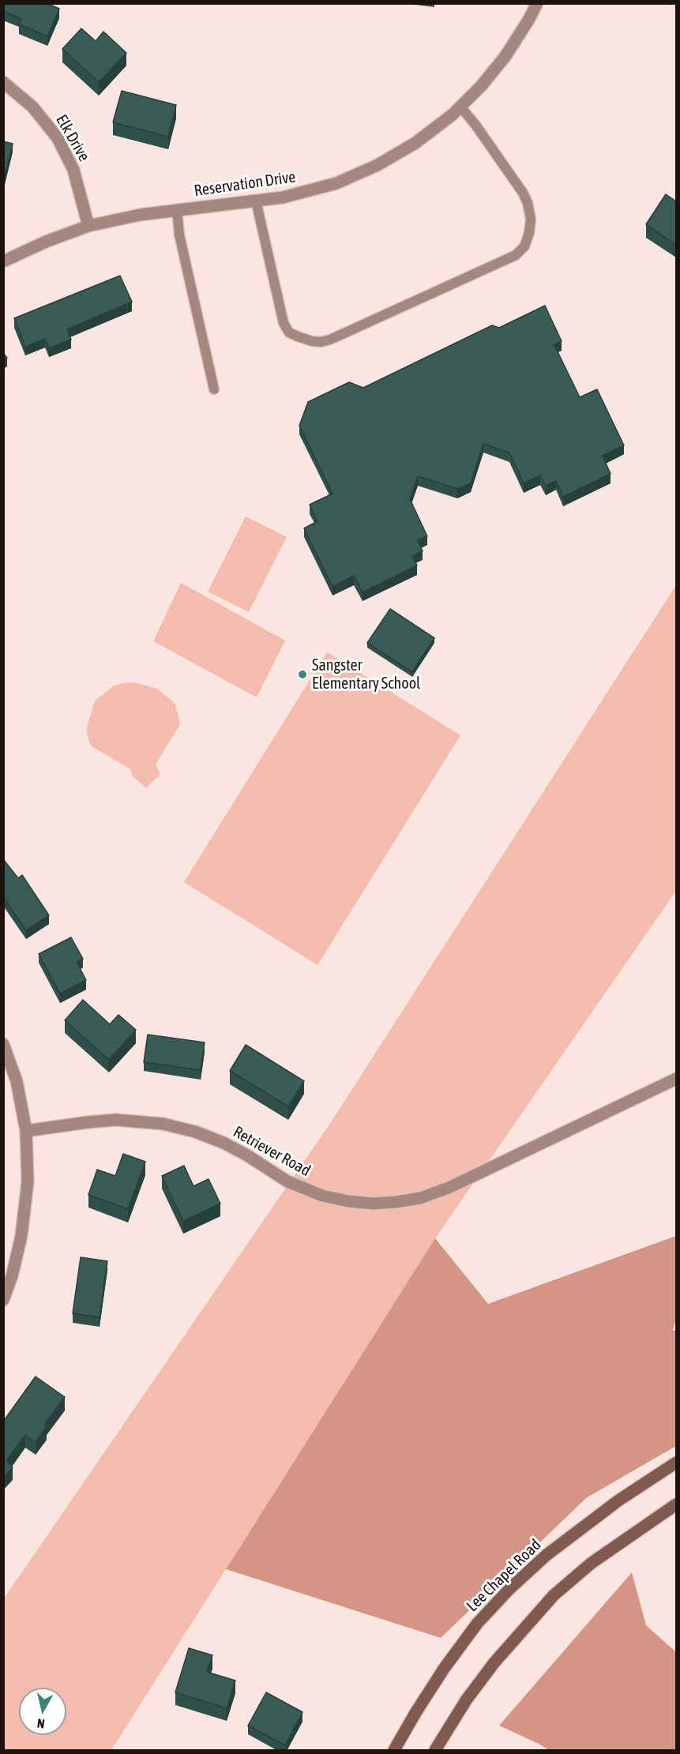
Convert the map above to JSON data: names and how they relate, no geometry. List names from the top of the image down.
{
  "streets": {
    "main road": ["Lee Chapel Road"],
    "street": ["Elk Drive", "Reservation Drive", "Retriever Road"]
  },
  "crossings": [
    ["Elk Drive", "Reservation Drive"]
  ],
  "places": ["Sangster Elementary School"],
  "north": "bottom"
}
